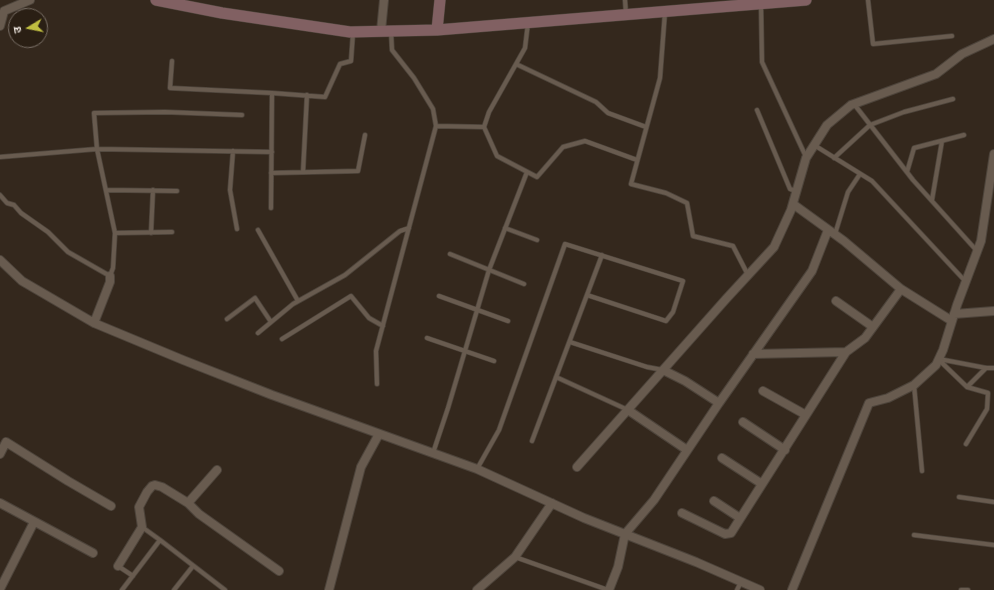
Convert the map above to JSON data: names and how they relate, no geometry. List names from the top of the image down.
{
  "north": "left"
}
